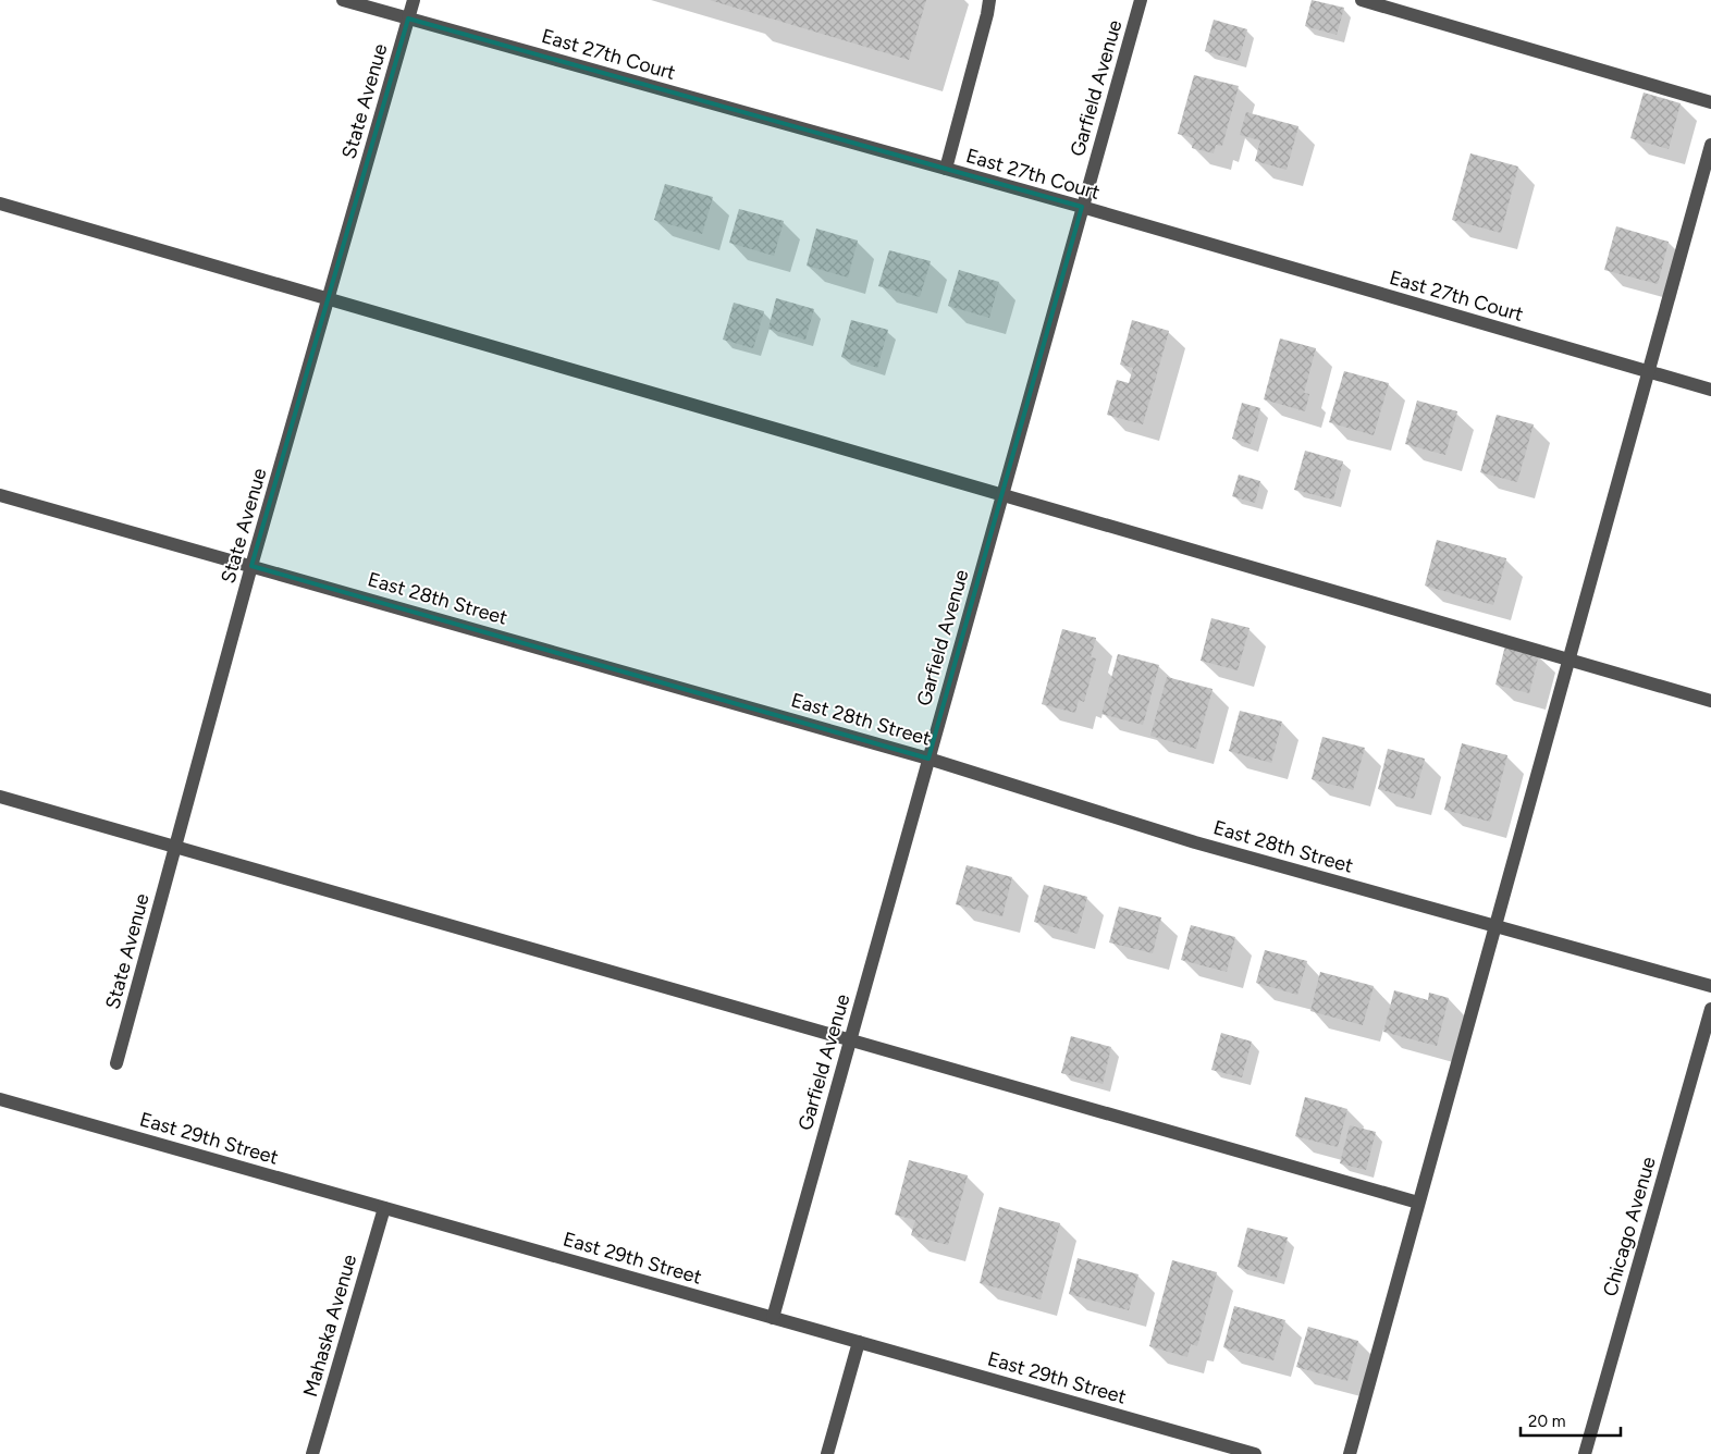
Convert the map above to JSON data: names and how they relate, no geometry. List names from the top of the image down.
{
  "streets": {
    "street": [
      "East 27th Court",
      "Garfield Avenue",
      "State Avenue",
      "East 28th Street",
      "East 29th Street",
      "Chicago Avenue",
      "Mahaska Avenue"
    ]
  },
  "crossings": [
    ["East 27th Court", "Garfield Avenue"],
    ["East 27th Court", "State Avenue"],
    ["Garfield Avenue", "East 28th Street"],
    ["Garfield Avenue", "East 29th Street"],
    ["State Avenue", "East 28th Street"],
    ["East 29th Street", "Mahaska Avenue"]
  ],
  "scale_bar": "20 m"
}
